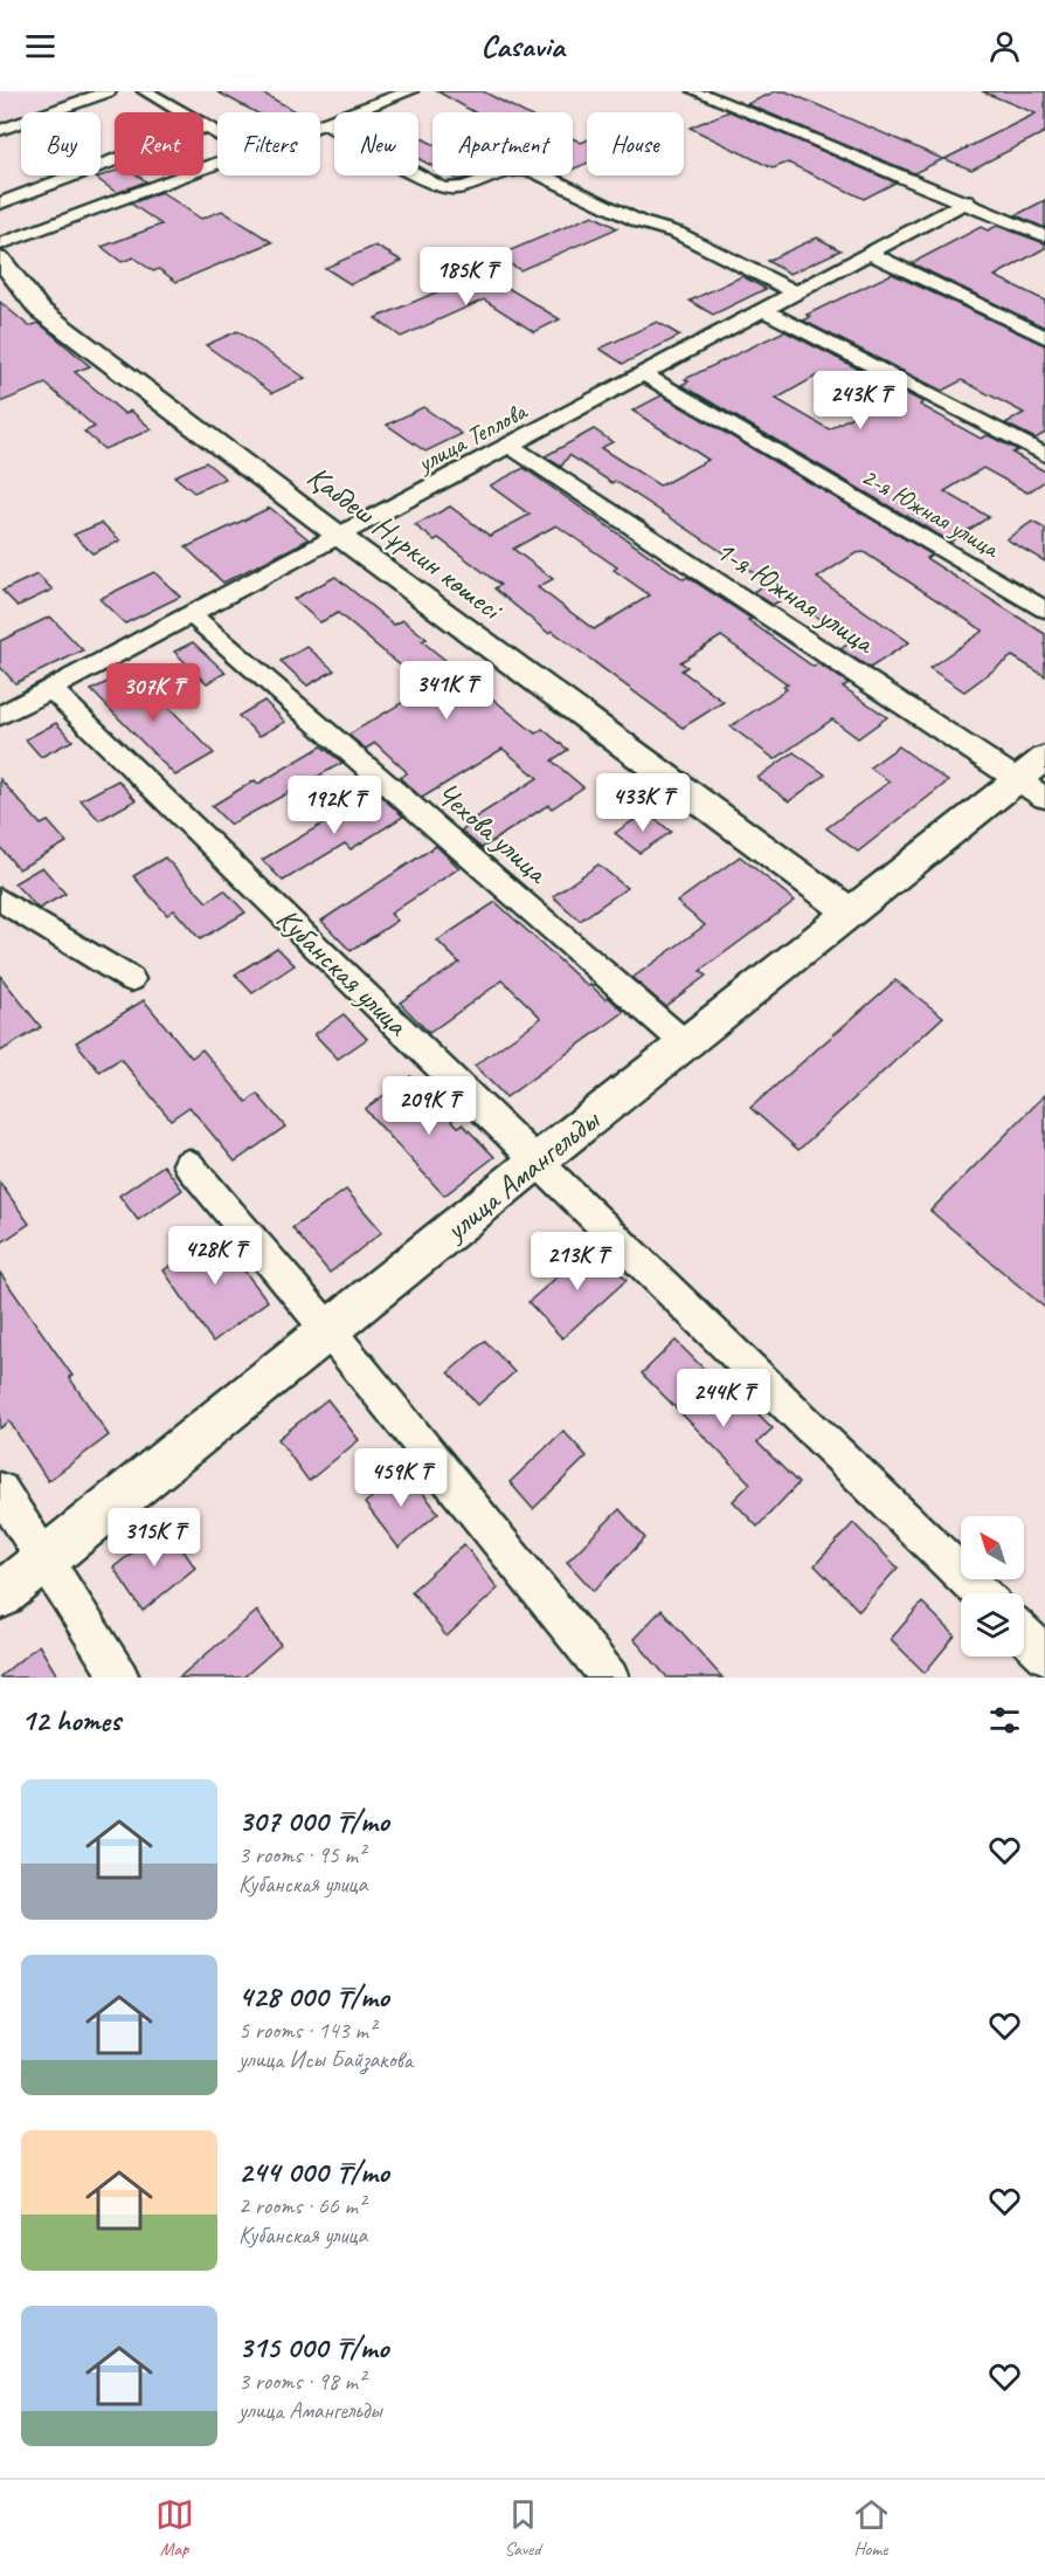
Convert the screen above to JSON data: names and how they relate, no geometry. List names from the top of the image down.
{
  "streets": {
    "street": [
      "улица Теплова",
      "2-я Южная улица",
      "Қабдеш Нұркин көшесі",
      "1-я Южная улица",
      "Чехова улица",
      "Кубанская улица",
      "улица Амангельды"
    ]
  },
  "crossings": [
    ["улица Теплова", "2-я Южная улица"],
    ["улица Теплова", "Қабдеш Нұркин көшесі"],
    ["улица Теплова", "1-я Южная улица"],
    ["улица Теплова", "Чехова улица"],
    ["улица Теплова", "Кубанская улица"],
    ["Қабдеш Нұркин көшесі", "улица Амангельды"],
    ["1-я Южная улица", "улица Амангельды"],
    ["Чехова улица", "улица Амангельды"],
    ["Кубанская улица", "улица Амангельды"]
  ],
  "north": "top left",
  "page": {
    "header": "Casavia",
    "chip": [
      "Buy",
      "Rent",
      "Filters",
      "New",
      "Apartment",
      "House"
    ],
    "price": [
      "185K ₸",
      "243K ₸",
      "341K ₸",
      "307K ₸",
      "433K ₸",
      "192K ₸",
      "209K ₸",
      "428K ₸",
      "213K ₸",
      "244K ₸",
      "459K ₸",
      "315K ₸"
    ],
    "heading": "12 homes",
    "list": [
      {
        "name": "307 000 ₸/mo",
        "note": "3 rooms · 95 m² · Кубанская улица"
      },
      {
        "name": "428 000 ₸/mo",
        "note": "5 rooms · 143 m² · улица Исы Байзакова"
      },
      {
        "name": "244 000 ₸/mo",
        "note": "2 rooms · 66 m² · Кубанская улица"
      },
      {
        "name": "315 000 ₸/mo",
        "note": "3 rooms · 98 m² · улица Амангельды"
      }
    ],
    "tabs": ["Map", "Saved", "Home"]
  }
}
